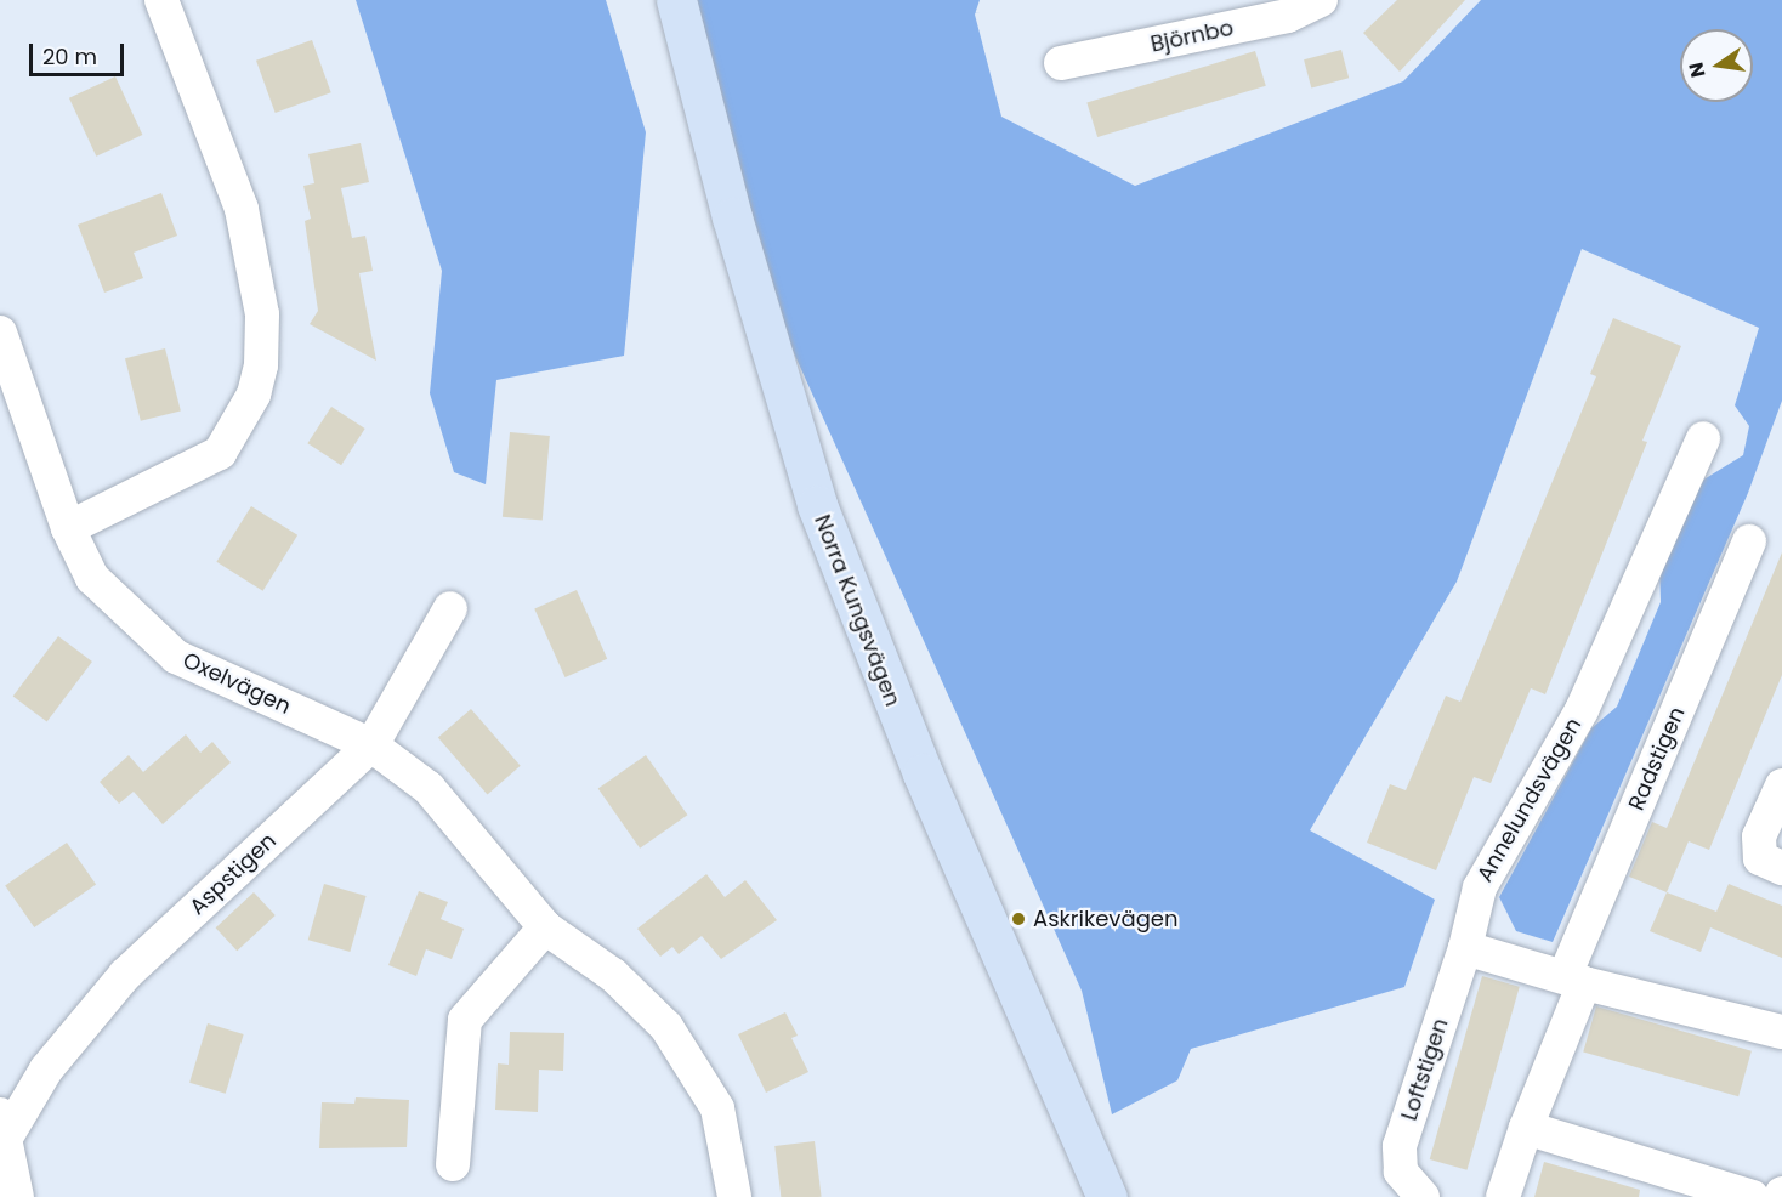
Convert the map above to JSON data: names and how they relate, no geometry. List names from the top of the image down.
{
  "streets": {
    "main road": ["Norra Kungsvägen"],
    "street": [
      "Björnbo",
      "Oxelvägen",
      "Radstigen",
      "Annelundsvägen",
      "Aspstigen",
      "Loftstigen"
    ]
  },
  "crossings": [
    ["Oxelvägen", "Aspstigen"],
    ["Annelundsvägen", "Loftstigen"]
  ],
  "places": ["Askrikevägen"],
  "scale_bar": "20 m",
  "north": "left"
}
